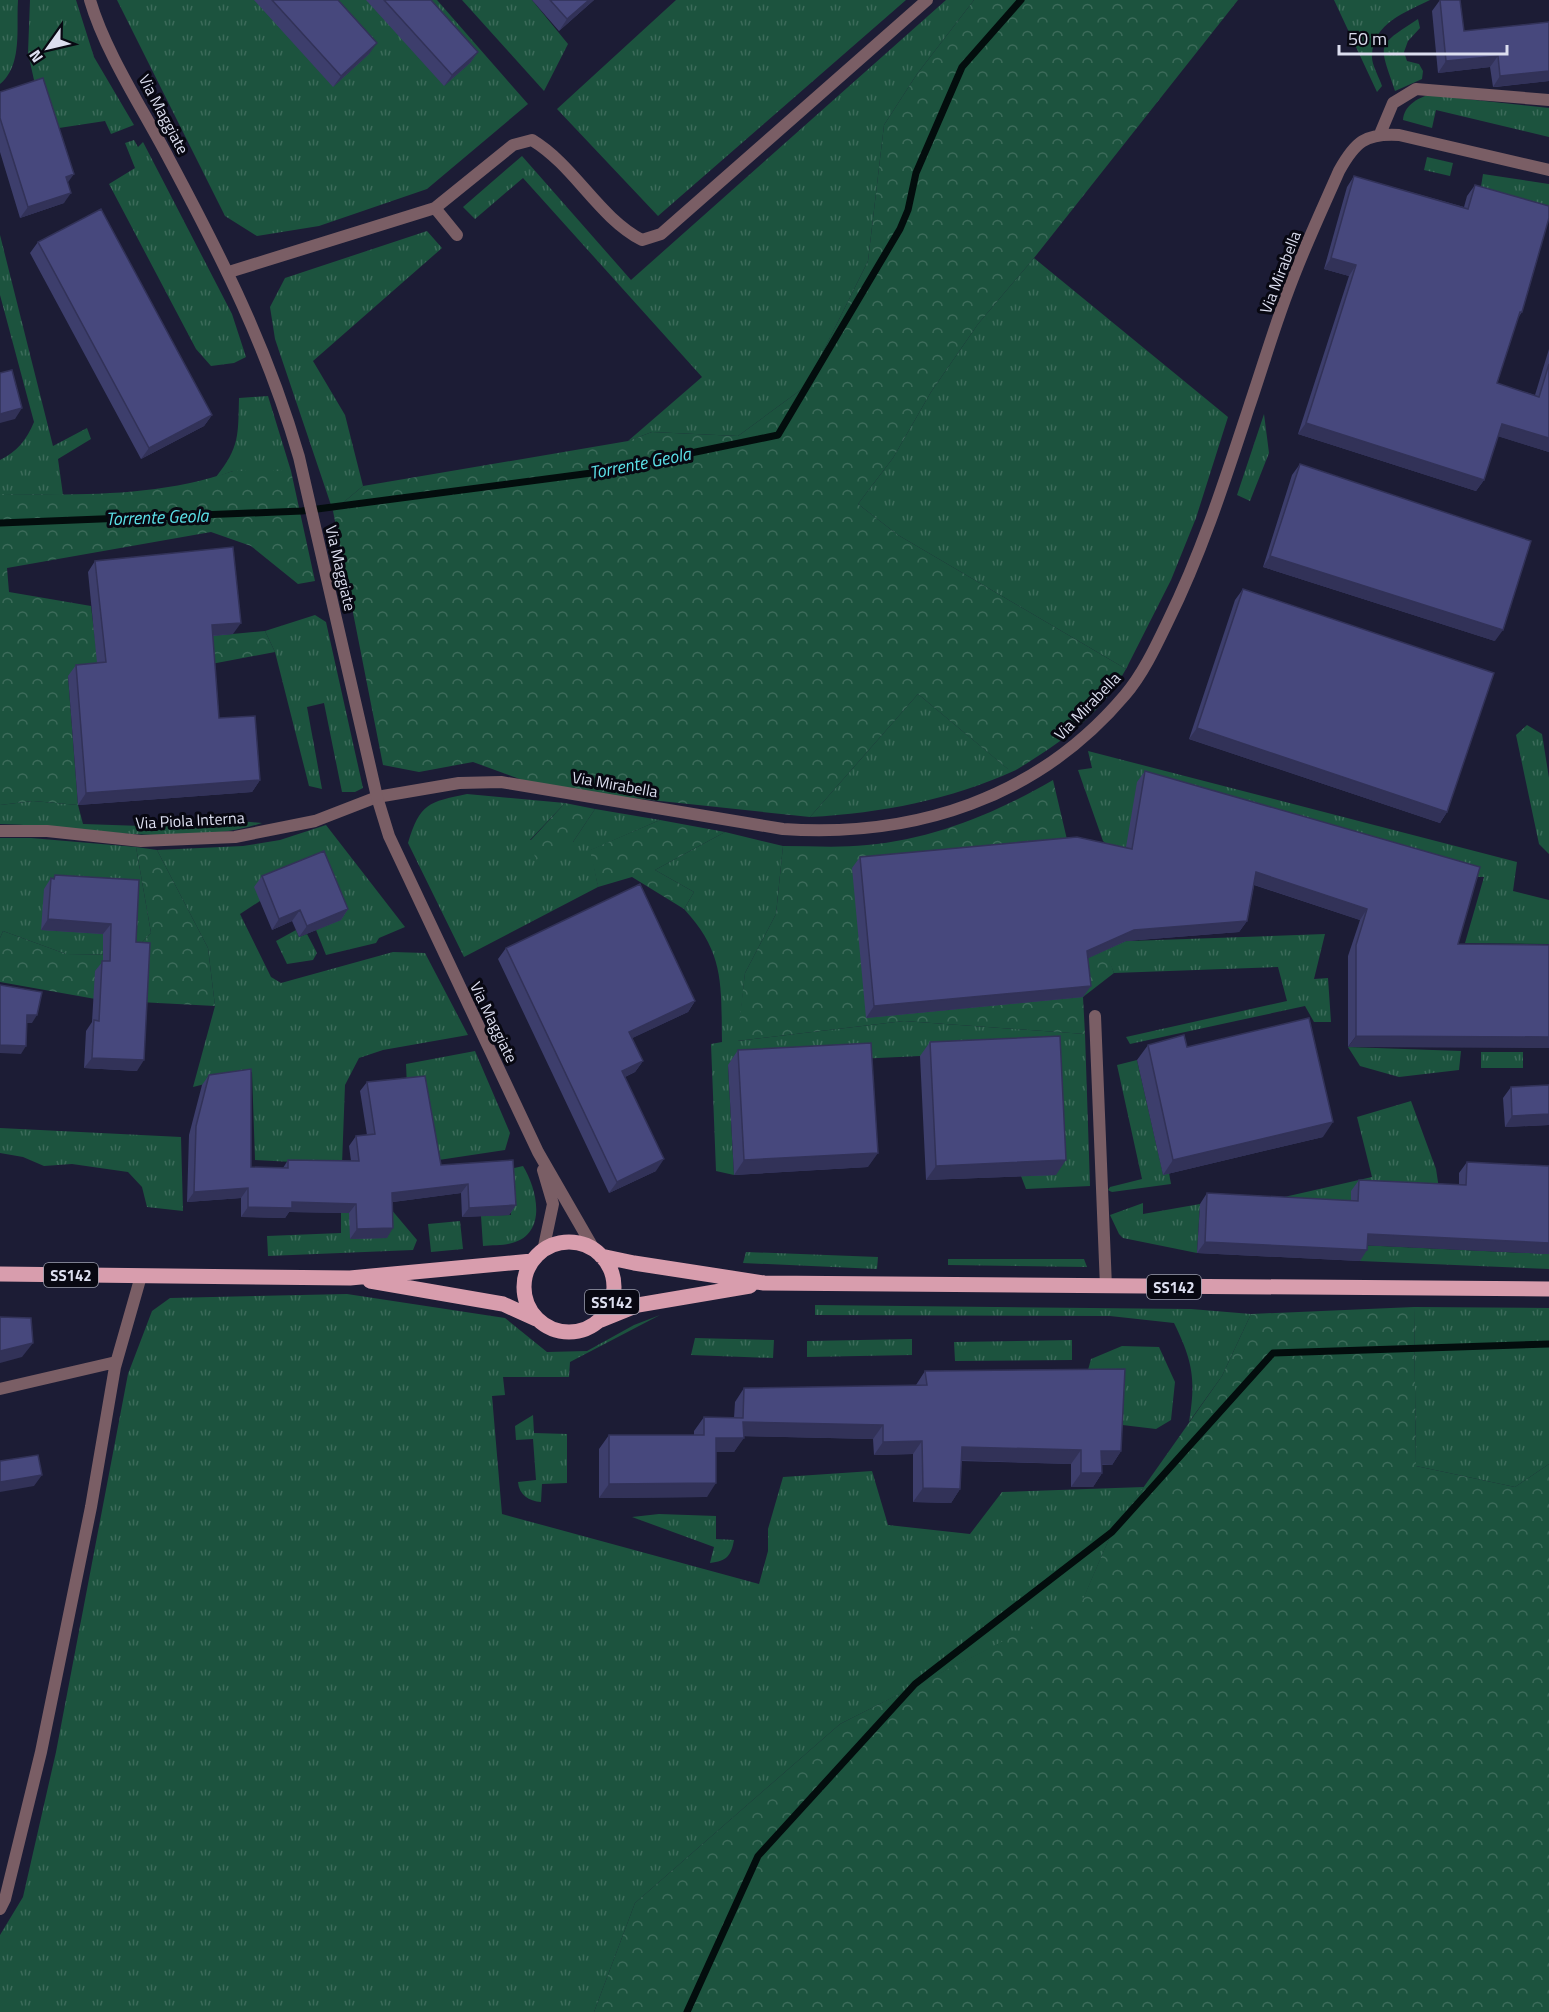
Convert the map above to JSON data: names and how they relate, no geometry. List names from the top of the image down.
{
  "streets": {
    "main road": ["SS142"],
    "street": ["Via Maggiate", "Via Mirabella", "Via Piola Interna"]
  },
  "crossings": [
    ["Via Maggiate", "Via Mirabella"],
    ["Via Maggiate", "Via Piola Interna"],
    ["Via Maggiate", "SS142"],
    ["Via Mirabella", "Via Piola Interna"]
  ],
  "water": ["Torrente Geola"],
  "scale_bar": "50 m",
  "north": "bottom left"
}
